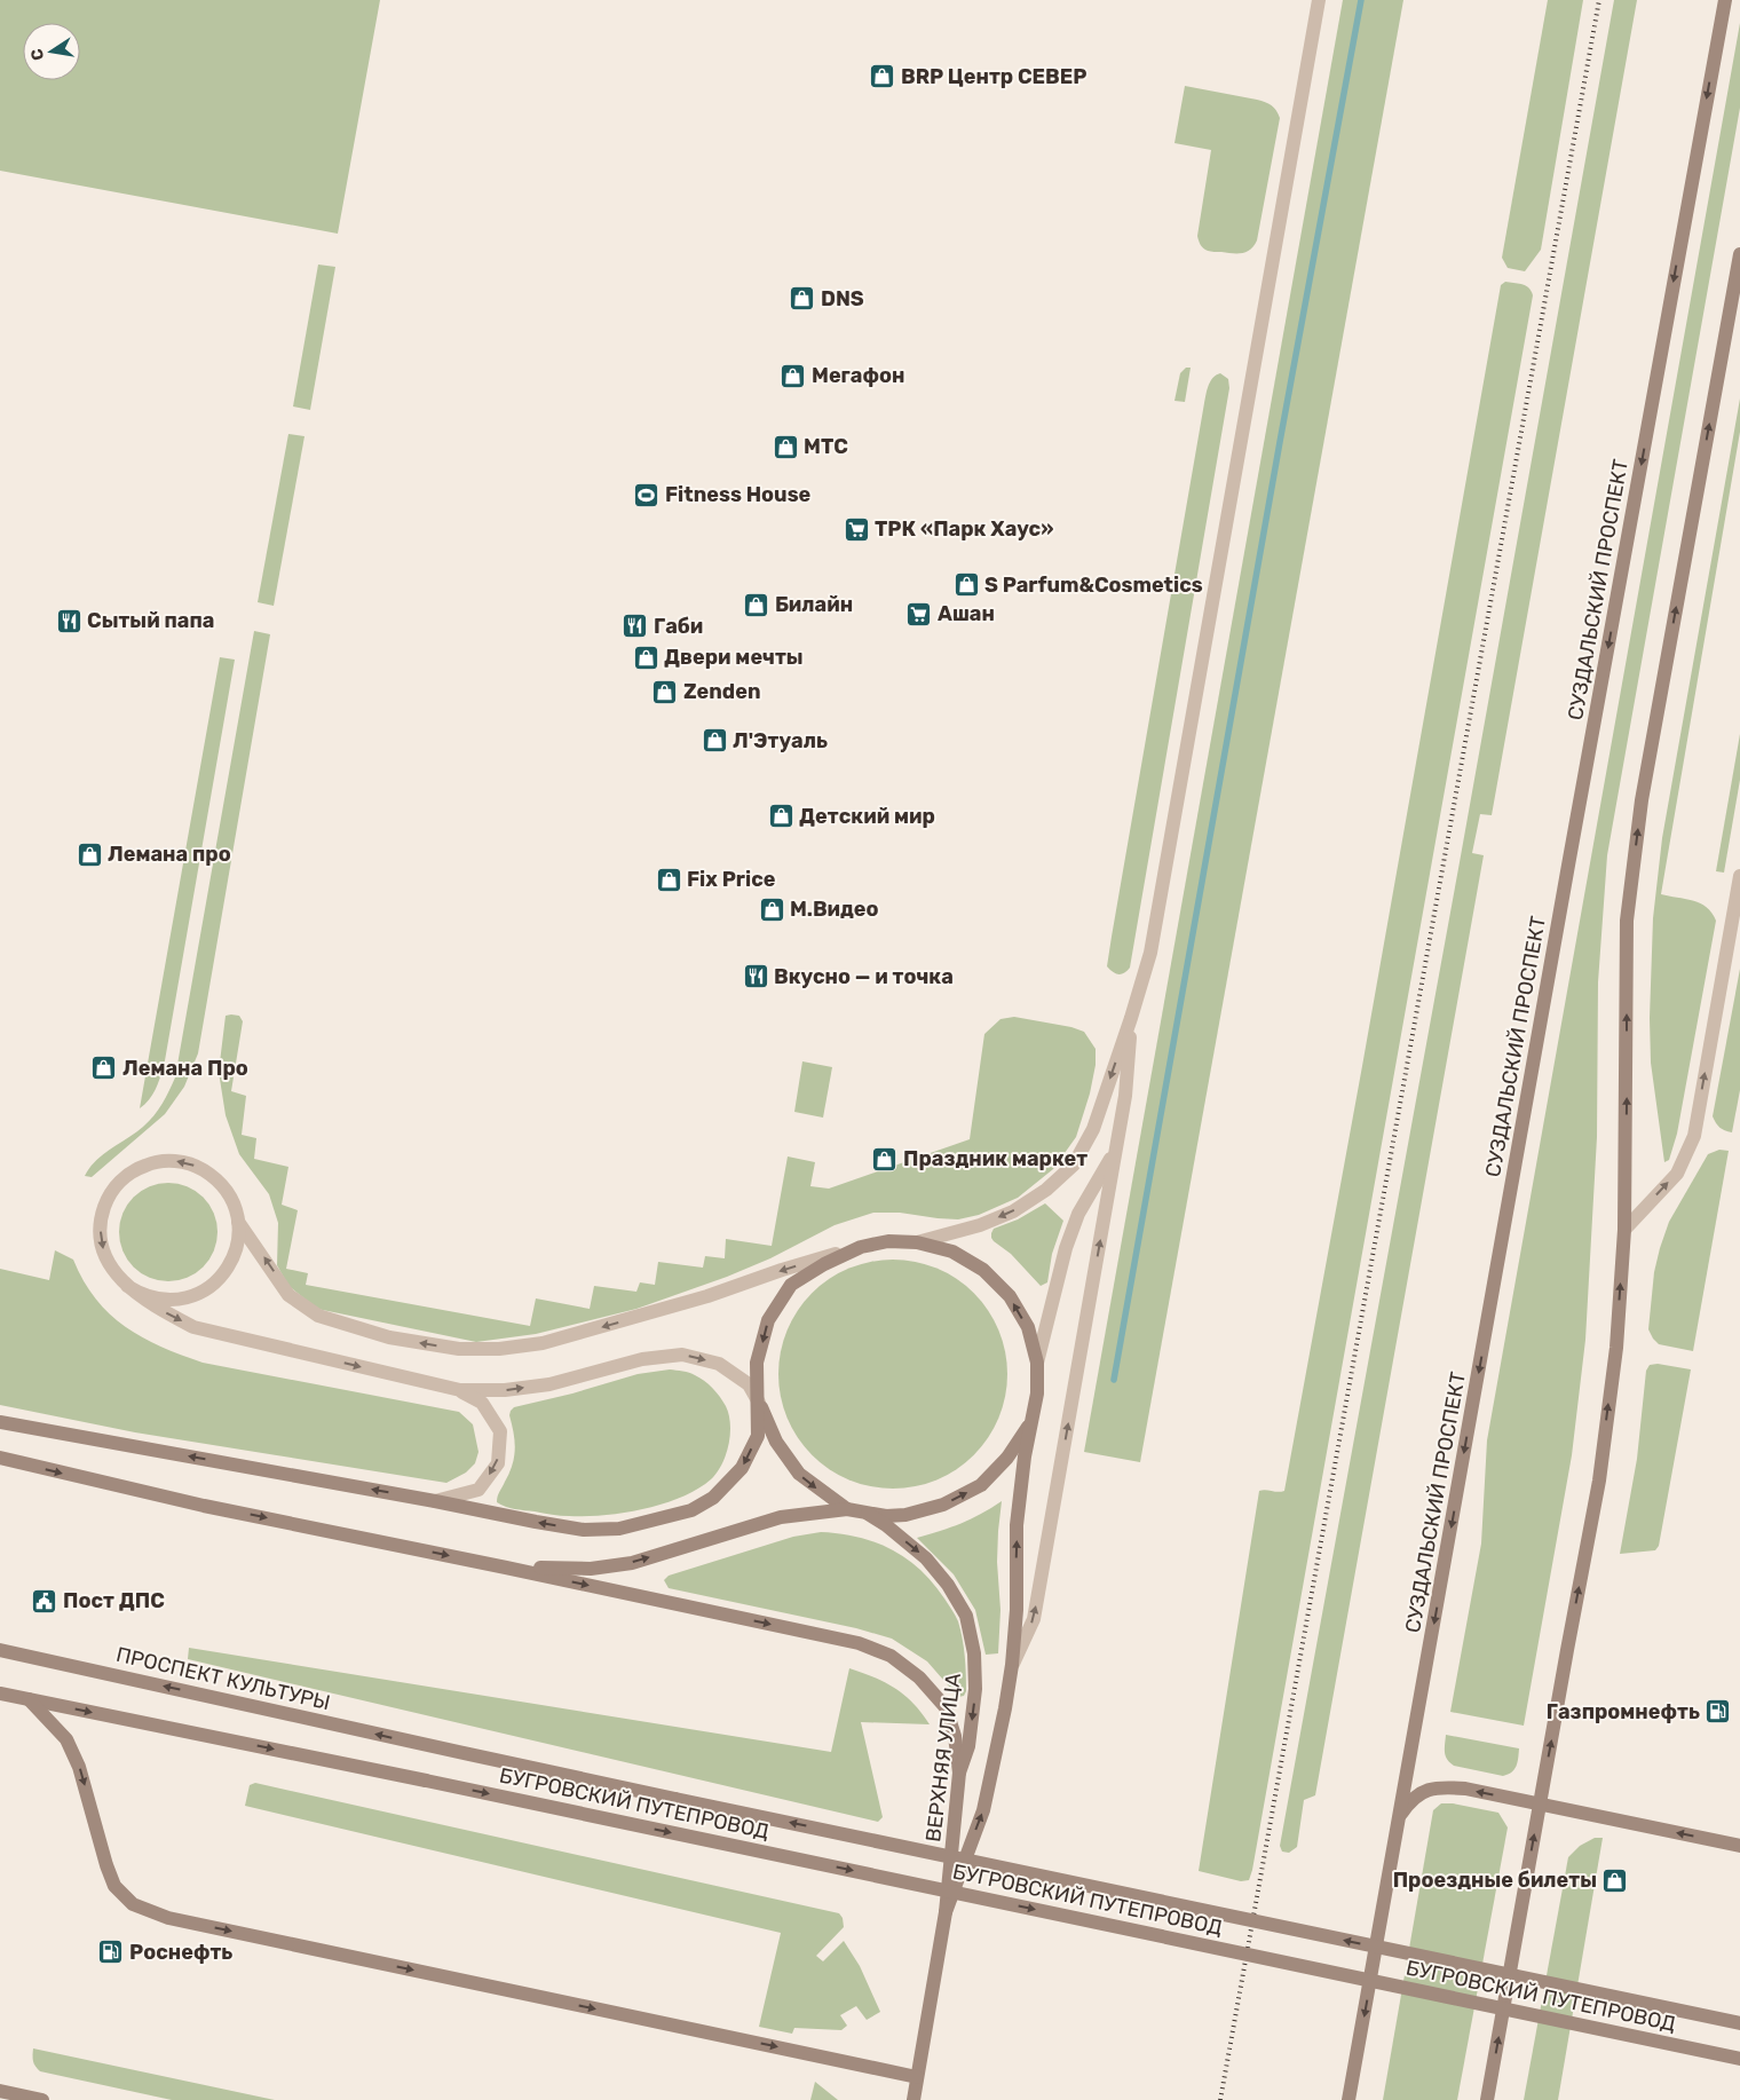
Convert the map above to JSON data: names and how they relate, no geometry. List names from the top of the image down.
{
  "streets": {
    "main road": [
      "СУЗДАЛЬСКИЙ ПРОСПЕКТ",
      "ПРОСПЕКТ КУЛЬТУРЫ",
      "ВЕРХНЯЯ УЛИЦА",
      "БУГРОВСКИЙ ПУТЕПРОВОД"
    ]
  },
  "crossings": [
    ["ПРОСПЕКТ КУЛЬТУРЫ", "БУГРОВСКИЙ ПУТЕПРОВОД"]
  ],
  "places": {
    "shop": [
      "BRP Центр СЕВЕР",
      "DNS",
      "Мегафон",
      "МТС",
      "S Parfum&Cosmetics",
      "Билайн",
      "Двери мечты",
      "Zenden",
      "Л'Этуаль",
      "Детский мир",
      "Лемана про",
      "Fix Price",
      "М.Видео",
      "Лемана Про",
      "Праздник маркет",
      "Проездные билеты"
    ],
    "sports": ["Fitness House"],
    "supermarket": ["ТРК «Парк Хаус»", "Ашан"],
    "restaurant": ["Сытый папа", "Габи", "Вкусно — и точка"],
    "public building": ["Пост ДПС"],
    "fuel station": ["Газпромнефть", "Роснефть"]
  },
  "north": "left"
}
